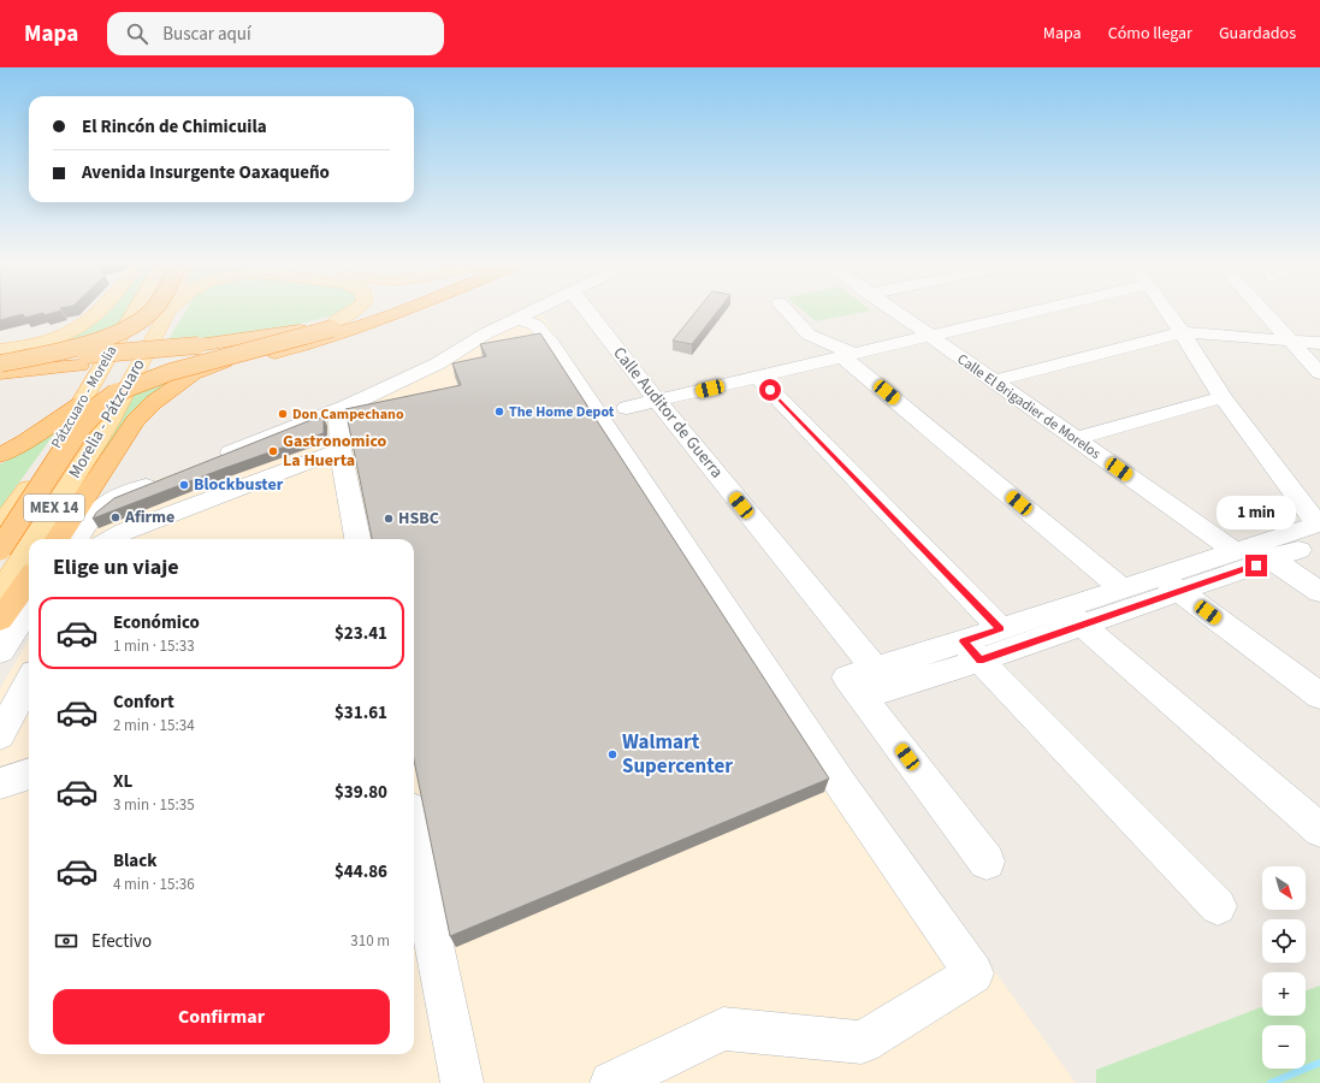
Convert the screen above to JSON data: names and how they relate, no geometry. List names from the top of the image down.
{
  "streets": {
    "main road": ["Pátzcuaro - Morelia", "Morelia - Pátzcuaro", "MEX 14"],
    "street": ["Calle El Brigadier de Morelos", "Calle Auditor de Guerra"]
  },
  "places": [
    "The Home Depot",
    "Don Campechano",
    "Gastronomico La Huerta",
    "Blockbuster",
    "Afirme",
    "HSBC",
    "Walmart Supercenter"
  ],
  "north": "bottom right",
  "page": {
    "header": "Mapa",
    "search": "Buscar aquí",
    "nav": ["Mapa", "Cómo llegar", "Guardados"],
    "banner": ["El Rincón de Chimicuila", "Avenida Insurgente Oaxaqueño"],
    "bubble": "1 min",
    "heading": "Elige un viaje",
    "list": [
      {
        "name": "Económico",
        "note": "1 min · 15:33",
        "value": "$23.41"
      },
      {
        "name": "Confort",
        "note": "2 min · 15:34",
        "value": "$31.61"
      },
      {
        "name": "XL",
        "note": "3 min · 15:35",
        "value": "$39.80"
      },
      {
        "name": "Black",
        "note": "4 min · 15:36",
        "value": "$44.86"
      }
    ],
    "map_buttons": ["+", "−"],
    "pay": ["Efectivo", "310 m"],
    "buttons": "Confirmar"
  }
}
